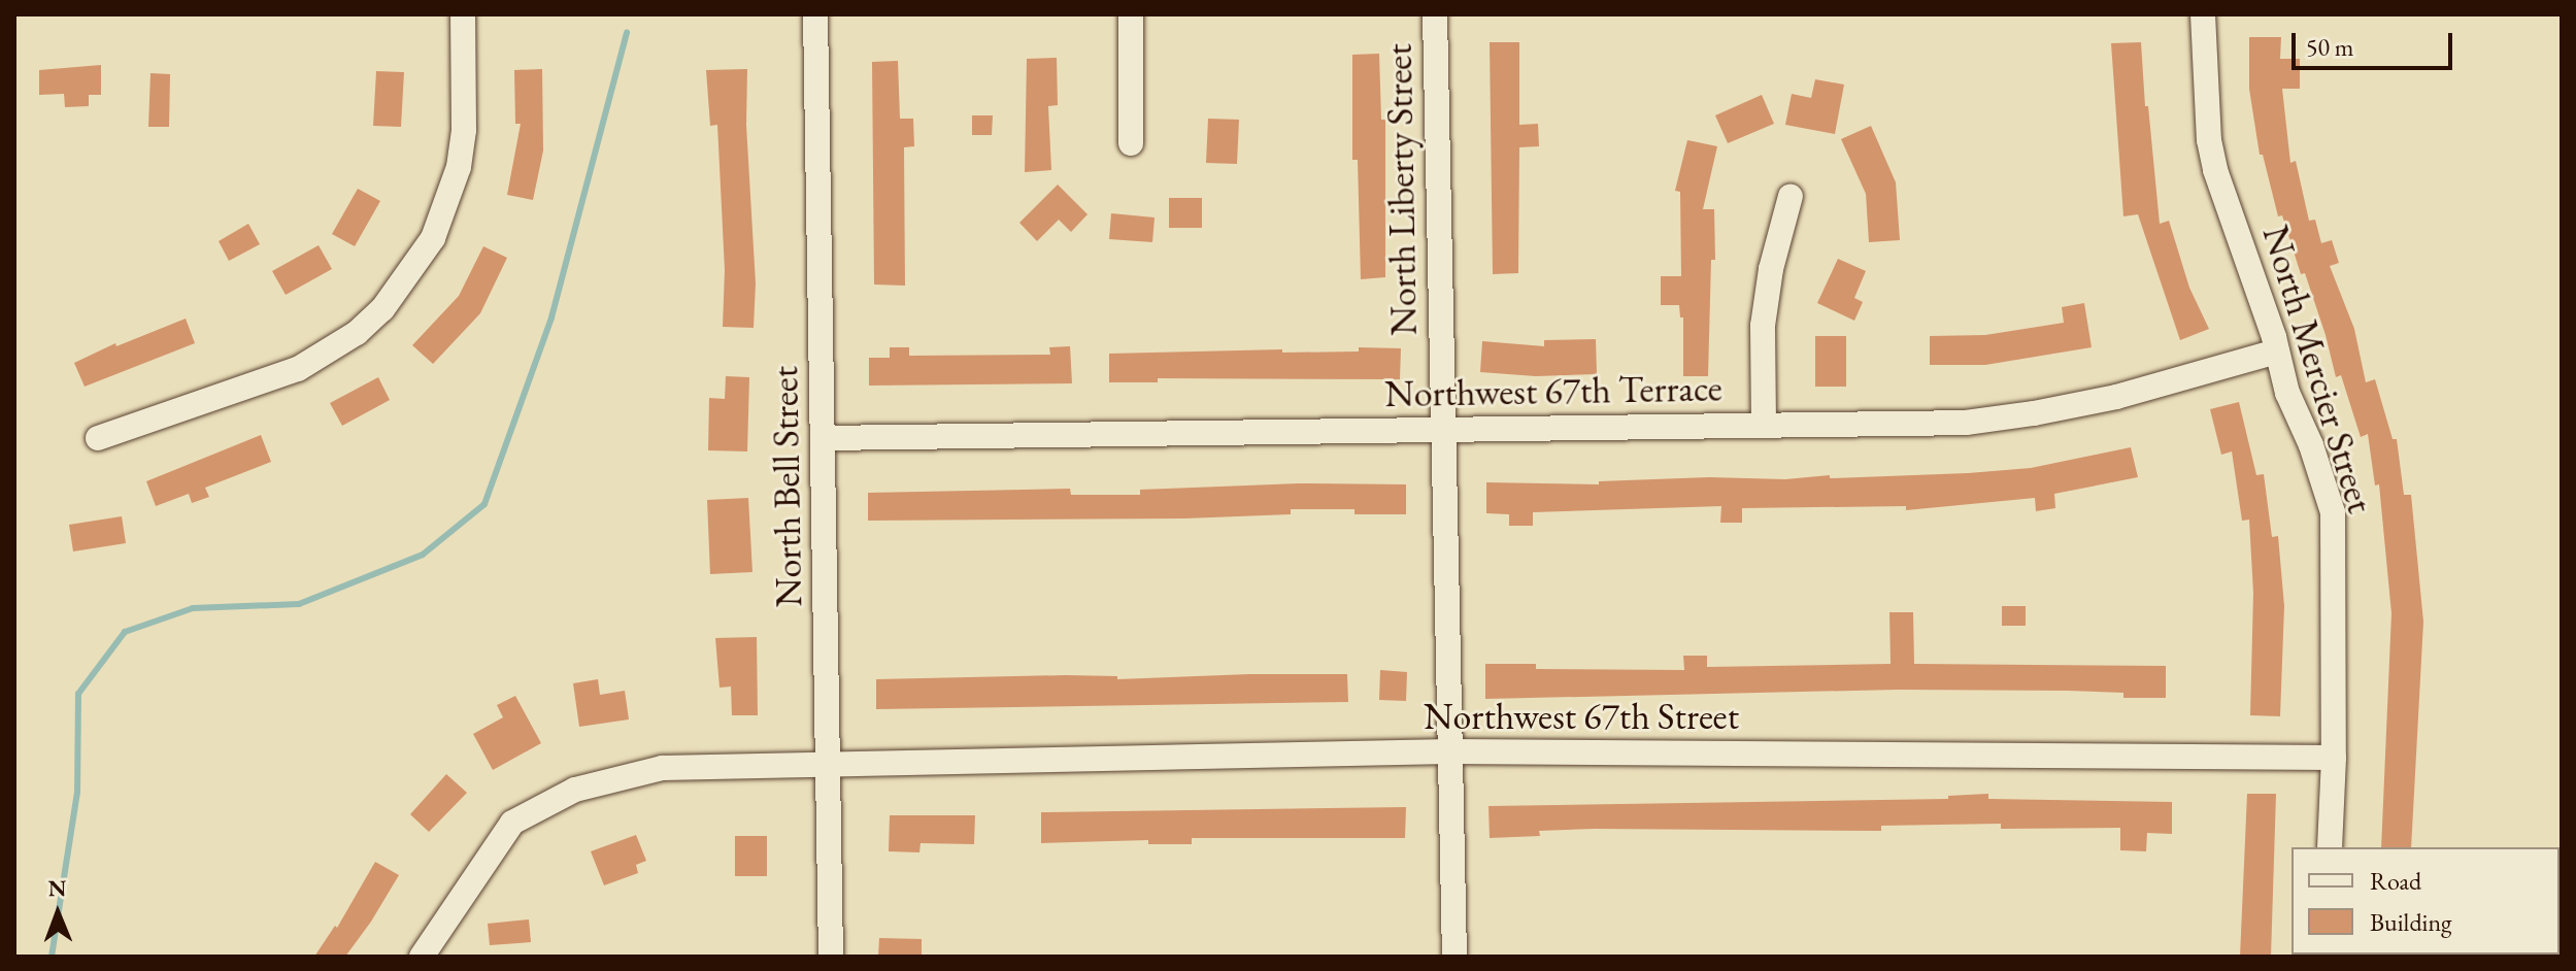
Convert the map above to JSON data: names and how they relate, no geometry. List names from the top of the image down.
{
  "streets": {
    "street": [
      "North Liberty Street",
      "North Mercier Street",
      "Northwest 67th Terrace",
      "North Bell Street",
      "Northwest 67th Street"
    ]
  },
  "crossings": [
    ["North Liberty Street", "Northwest 67th Terrace"],
    ["North Liberty Street", "Northwest 67th Street"],
    ["North Mercier Street", "Northwest 67th Terrace"],
    ["North Mercier Street", "Northwest 67th Street"],
    ["Northwest 67th Terrace", "North Bell Street"],
    ["North Bell Street", "Northwest 67th Street"]
  ],
  "legend": ["Road", "Building"],
  "scale_bar": "50 m",
  "north": "top"
}
